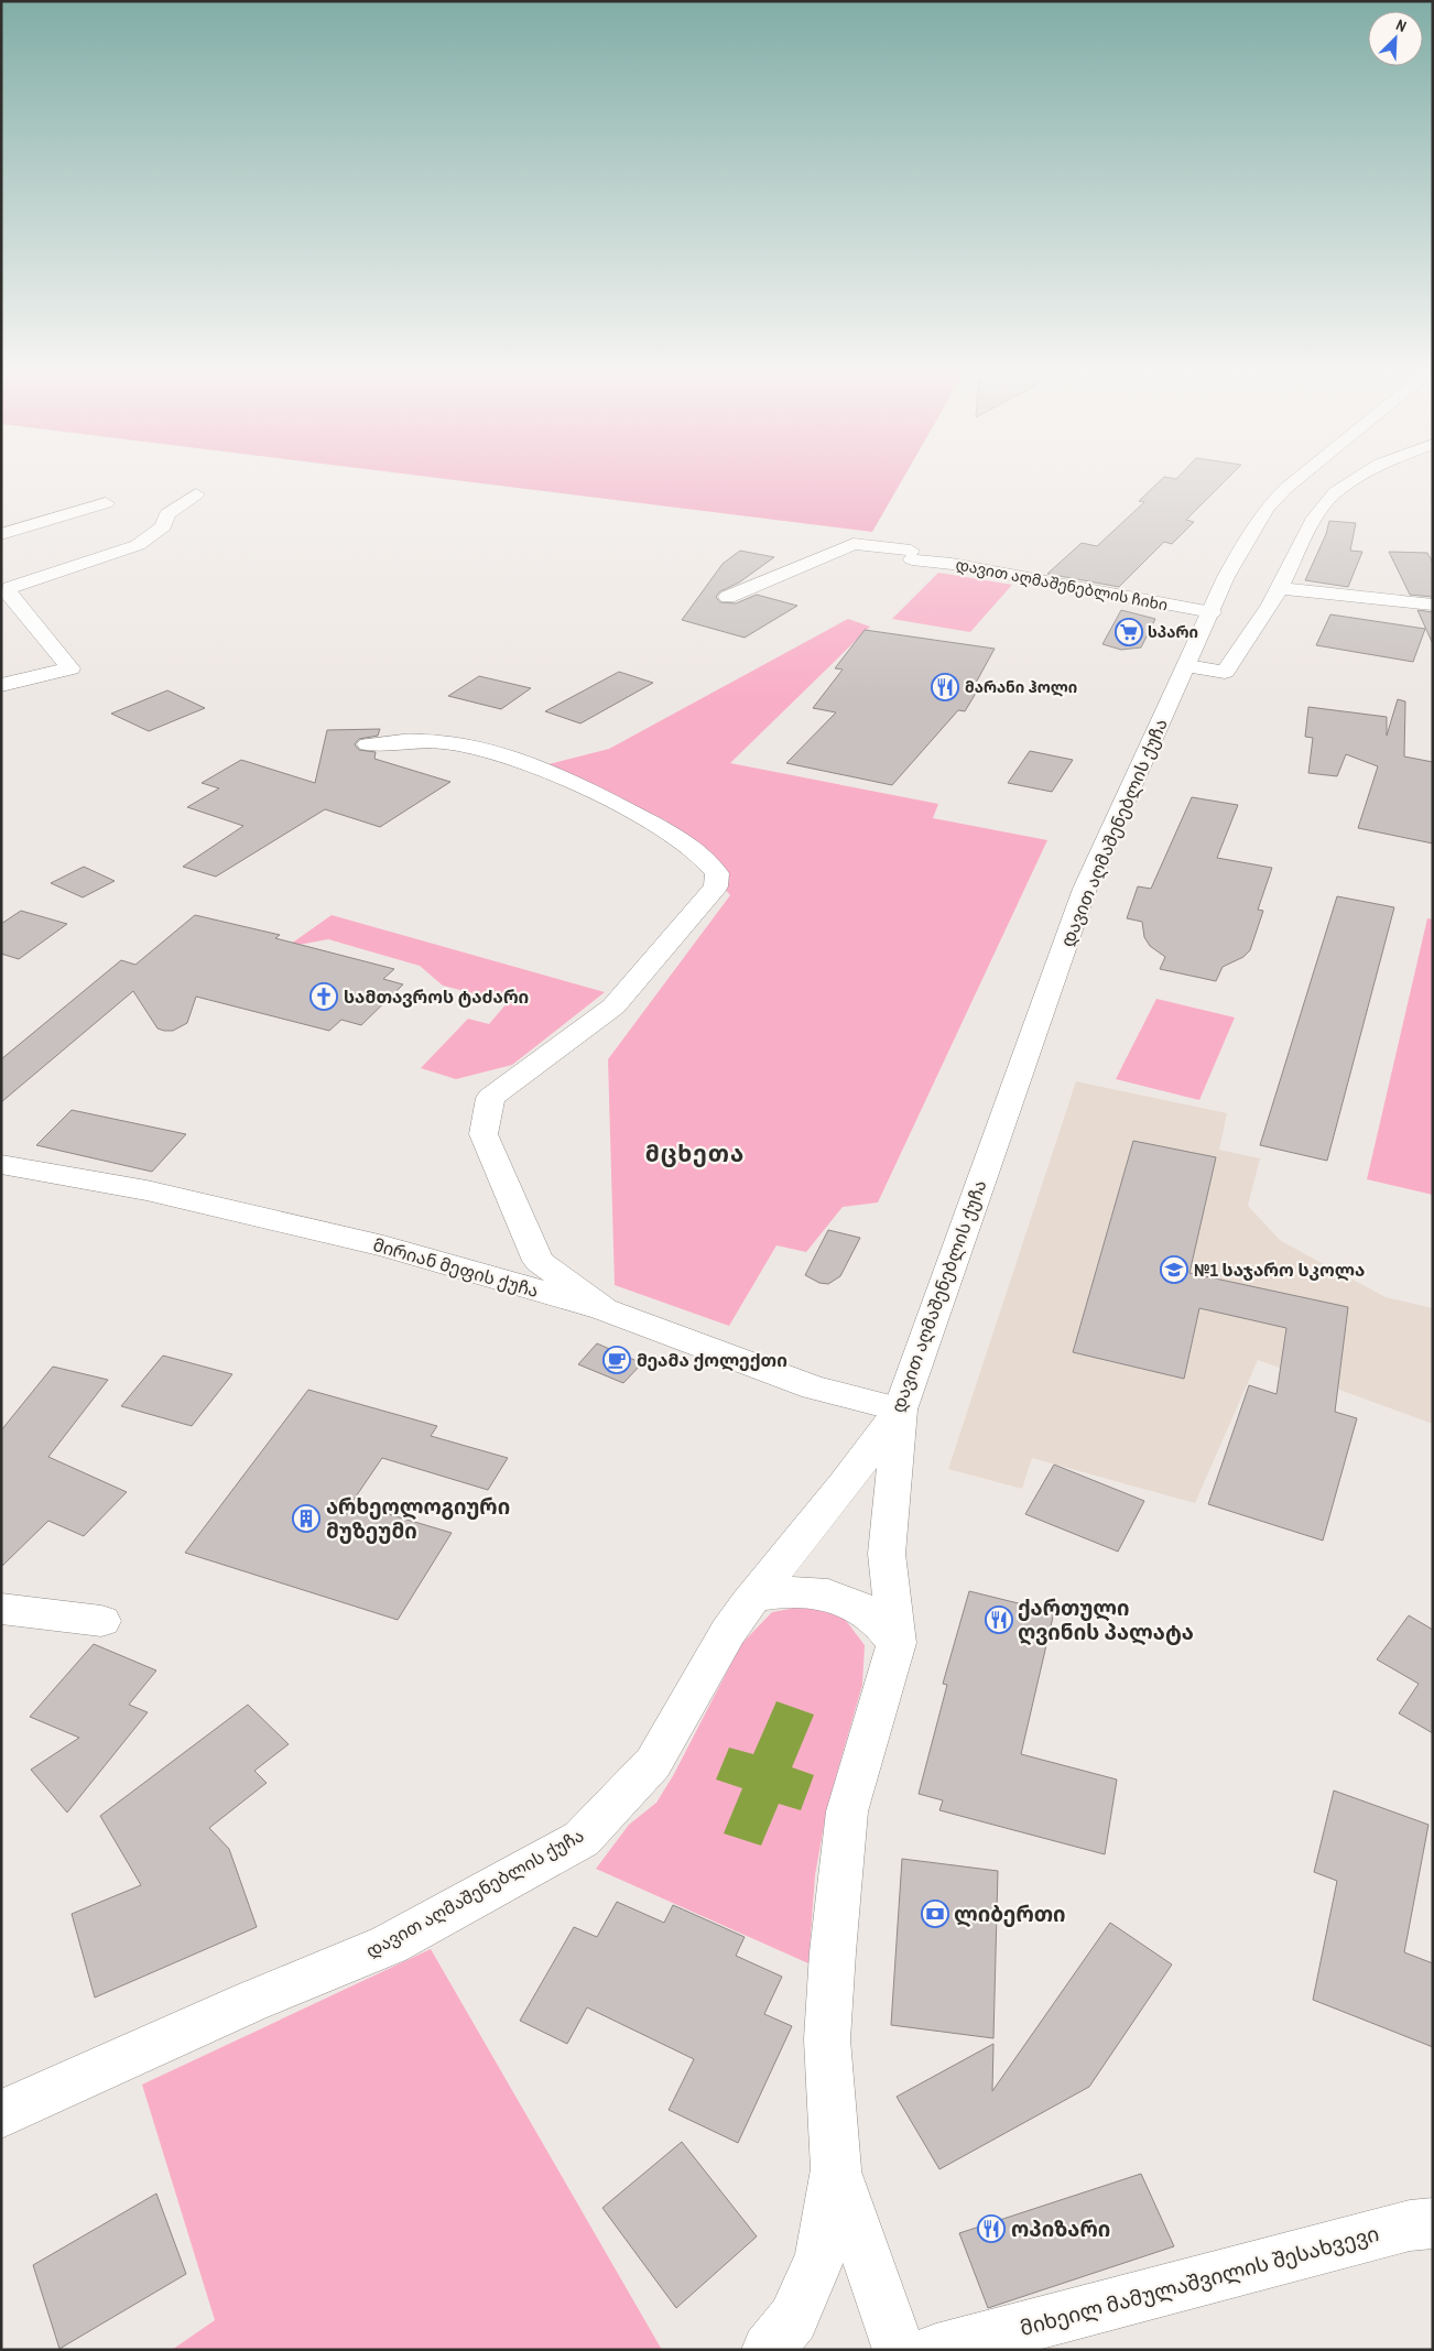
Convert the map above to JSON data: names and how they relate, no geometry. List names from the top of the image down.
{
  "streets": {
    "street": [
      "დავით აღმაშენებლის ჩიხი",
      "დავით აღმაშენებლის ქუჩა",
      "მირიან მეფის ქუჩა",
      "მიხეილ მამულაშვილის შესახვევი"
    ]
  },
  "crossings": [
    ["დავით აღმაშენებლის ჩიხი", "დავით აღმაშენებლის ქუჩა"],
    ["დავით აღმაშენებლის ქუჩა", "მირიან მეფის ქუჩა"]
  ],
  "districts": ["მცხეთა"],
  "places": {
    "supermarket": ["სპარი"],
    "restaurant": ["მარანი ჰოლი", "ქართული ღვინის პალატა", "ოპიზარი"],
    "church": ["სამთავროს ტაძარი"],
    "school or university": ["№1 საჯარო სკოლა"],
    "cafe": ["მეამა ქოლექთი"],
    "building": ["არხეოლოგიური მუზეუმი"],
    "bank": ["ლიბერთი"]
  },
  "north": "top right"
}
